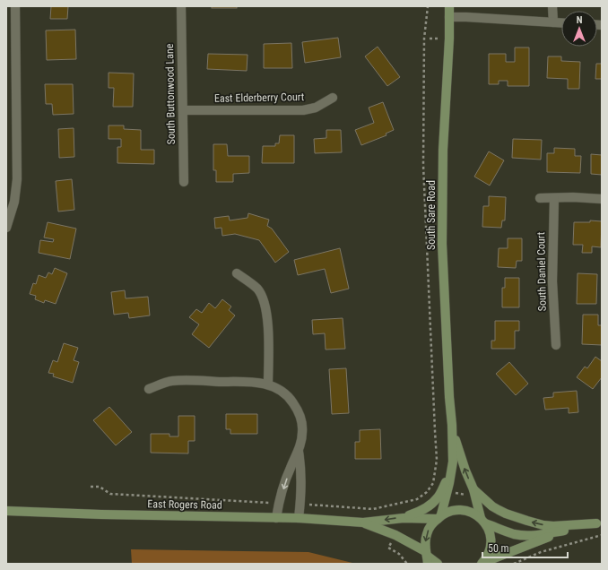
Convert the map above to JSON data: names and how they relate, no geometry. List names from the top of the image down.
{
  "streets": {
    "main road": ["South Sare Road", "East Rogers Road"],
    "street": ["South Buttonwood Lane", "East Elderberry Court", "South Daniel Court"]
  },
  "crossings": [
    ["South Buttonwood Lane", "East Elderberry Court"],
    ["South Sare Road", "East Rogers Road"]
  ],
  "scale_bar": "50 m",
  "north": "top"
}
